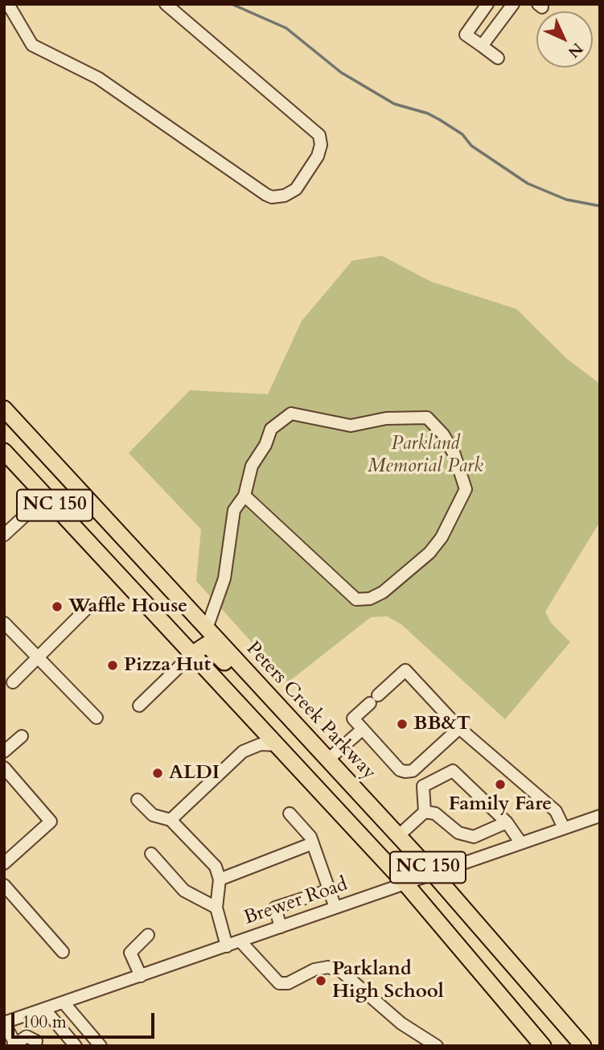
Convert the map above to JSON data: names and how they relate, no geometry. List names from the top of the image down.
{
  "streets": {
    "main road": ["NC 150", "Peters Creek Parkway"],
    "street": ["Brewer Road"]
  },
  "crossings": [
    ["NC 150", "Brewer Road"],
    ["Peters Creek Parkway", "Brewer Road"]
  ],
  "parks": ["Parkland Memorial Park"],
  "places": [
    "Waffle House",
    "Pizza Hut",
    "BB&T",
    "ALDI",
    "Family Fare",
    "Parkland High School"
  ],
  "scale_bar": "100 m",
  "north": "bottom right"
}
